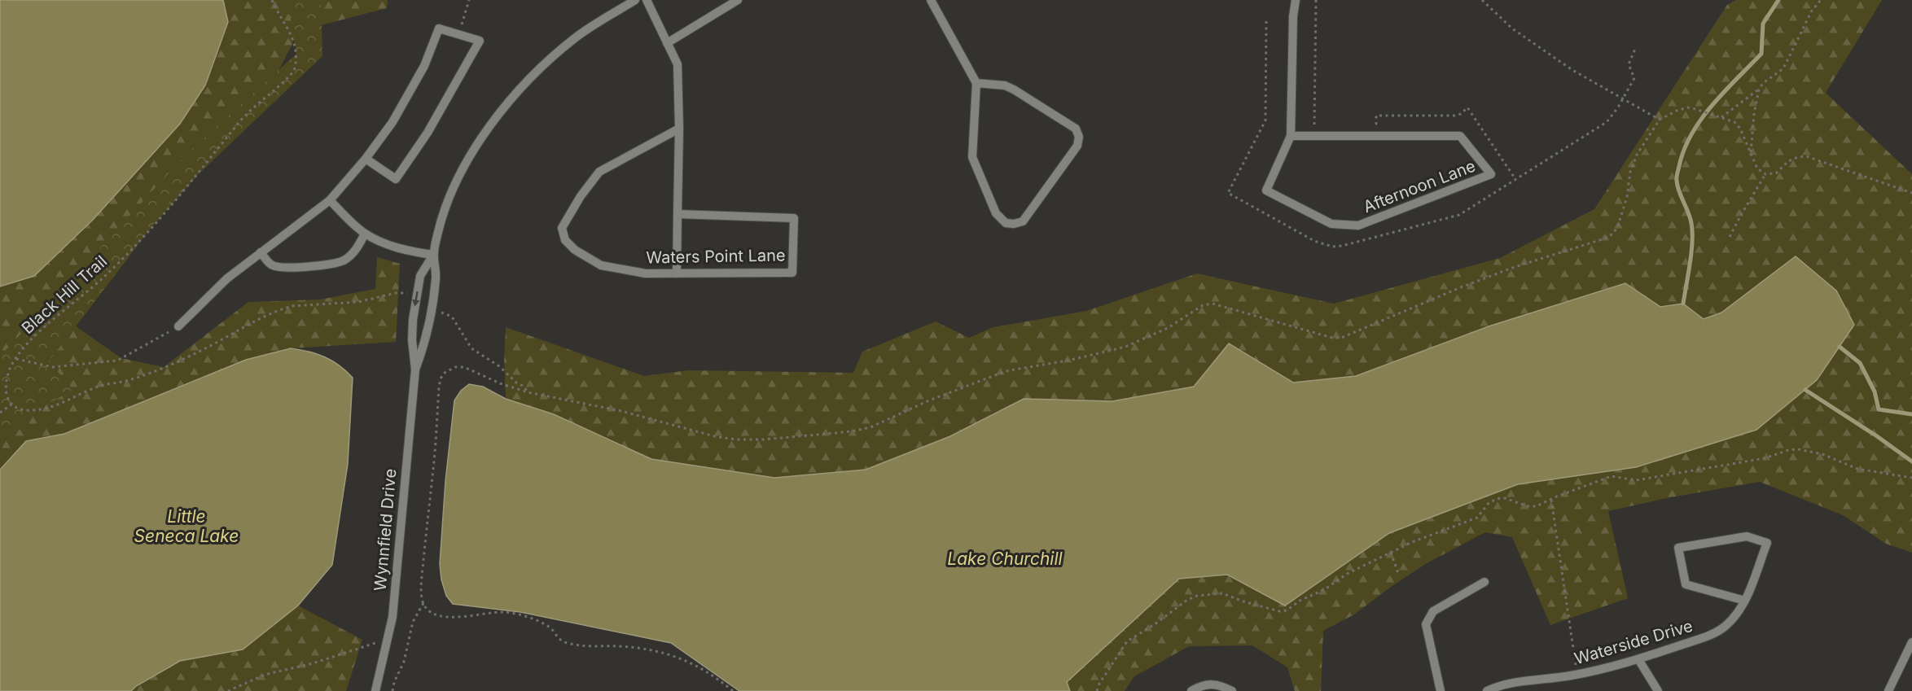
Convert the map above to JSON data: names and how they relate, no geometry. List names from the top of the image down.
{
  "streets": {
    "street": [
      "Afternoon Lane",
      "Waters Point Lane",
      "Wynnfield Drive",
      "Waterside Drive"
    ],
    "path": ["Black Hill Trail"]
  },
  "water": ["Little Seneca Lake", "Lake Churchill"]
}
